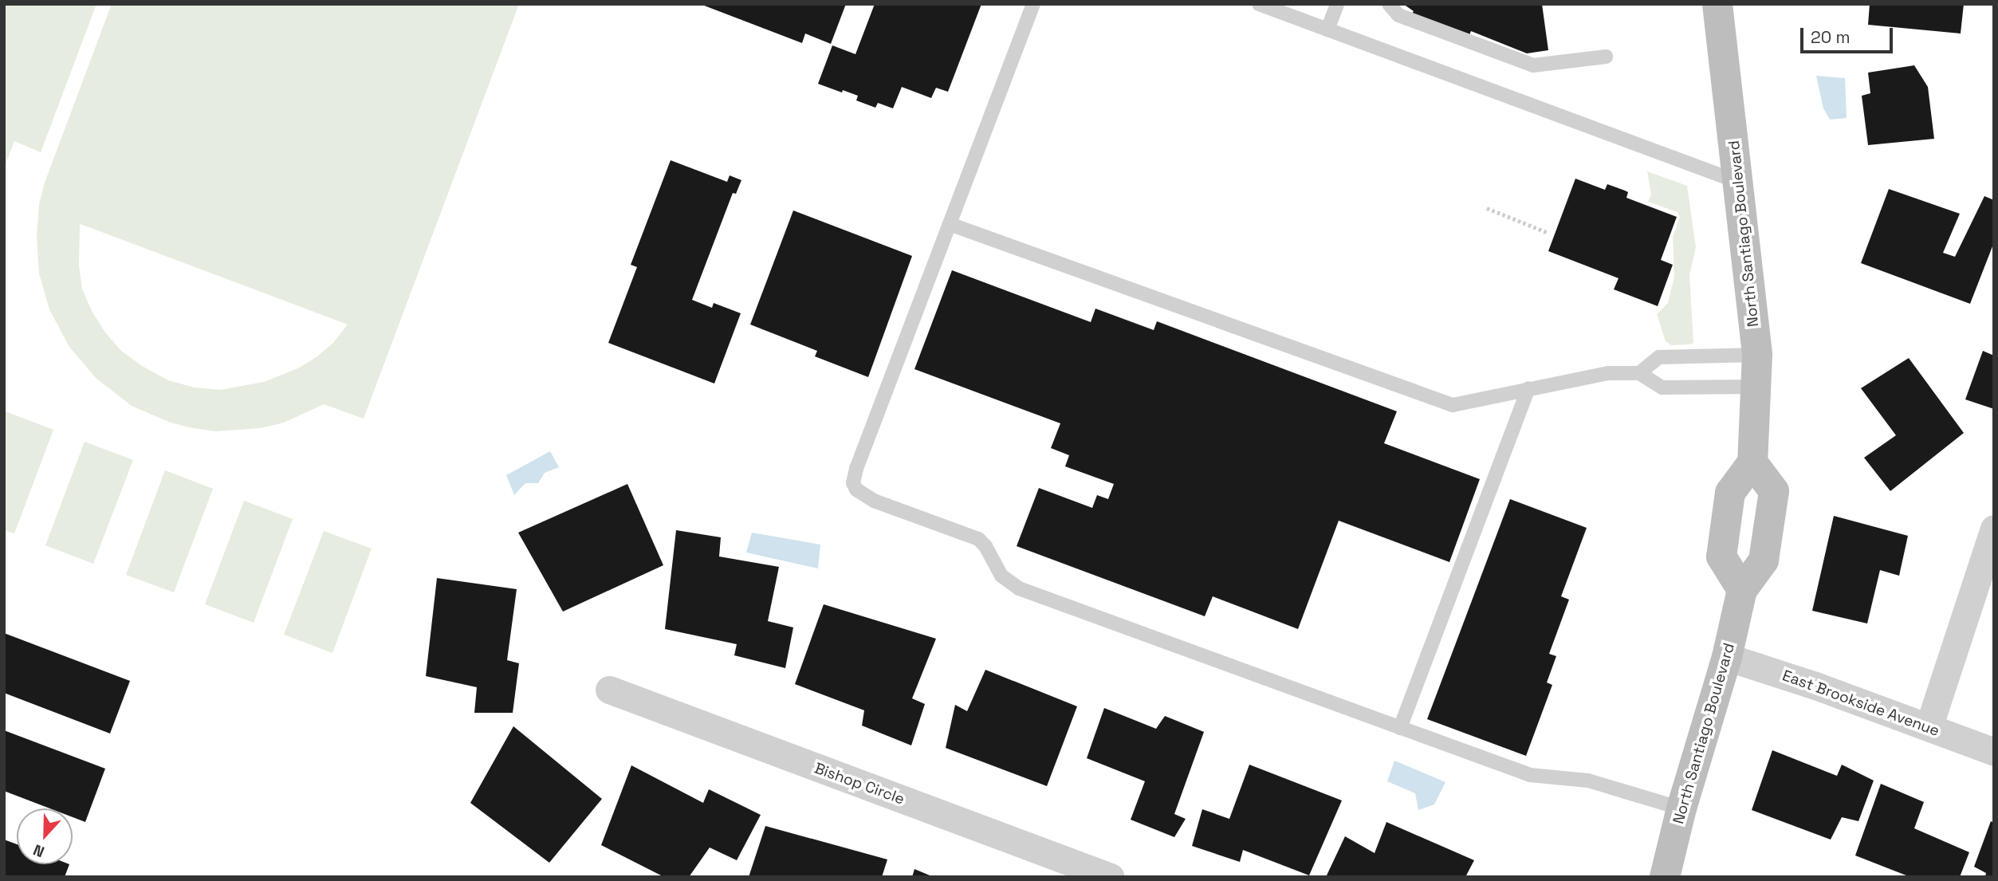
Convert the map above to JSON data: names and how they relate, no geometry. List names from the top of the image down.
{
  "streets": {
    "main road": ["North Santiago Boulevard"],
    "street": ["East Brookside Avenue", "Bishop Circle"]
  },
  "crossings": [
    ["North Santiago Boulevard", "East Brookside Avenue"]
  ],
  "scale_bar": "20 m",
  "north": "bottom"
}
